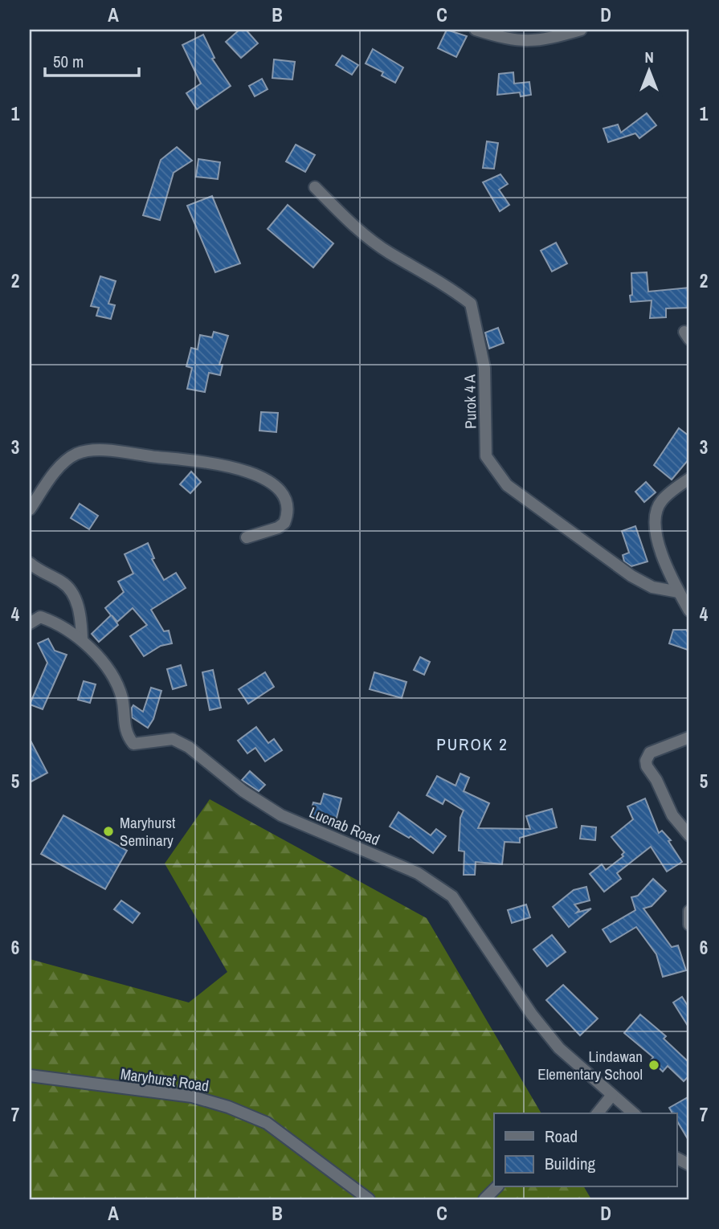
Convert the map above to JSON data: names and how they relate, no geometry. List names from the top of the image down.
{
  "streets": {
    "street": ["Purok 4 A", "Lucnab Road", "Maryhurst Road"]
  },
  "districts": ["PUROK 2"],
  "places": ["Maryhurst Seminary", "Lindawan Elementary School"],
  "legend": ["Road", "Building"],
  "scale_bar": "50 m",
  "north": "top",
  "grid": {
    "columns": [
      "A",
      "B",
      "C",
      "D"
    ],
    "rows": [
      "1",
      "2",
      "3",
      "4",
      "5",
      "6",
      "7"
    ]
  }
}
